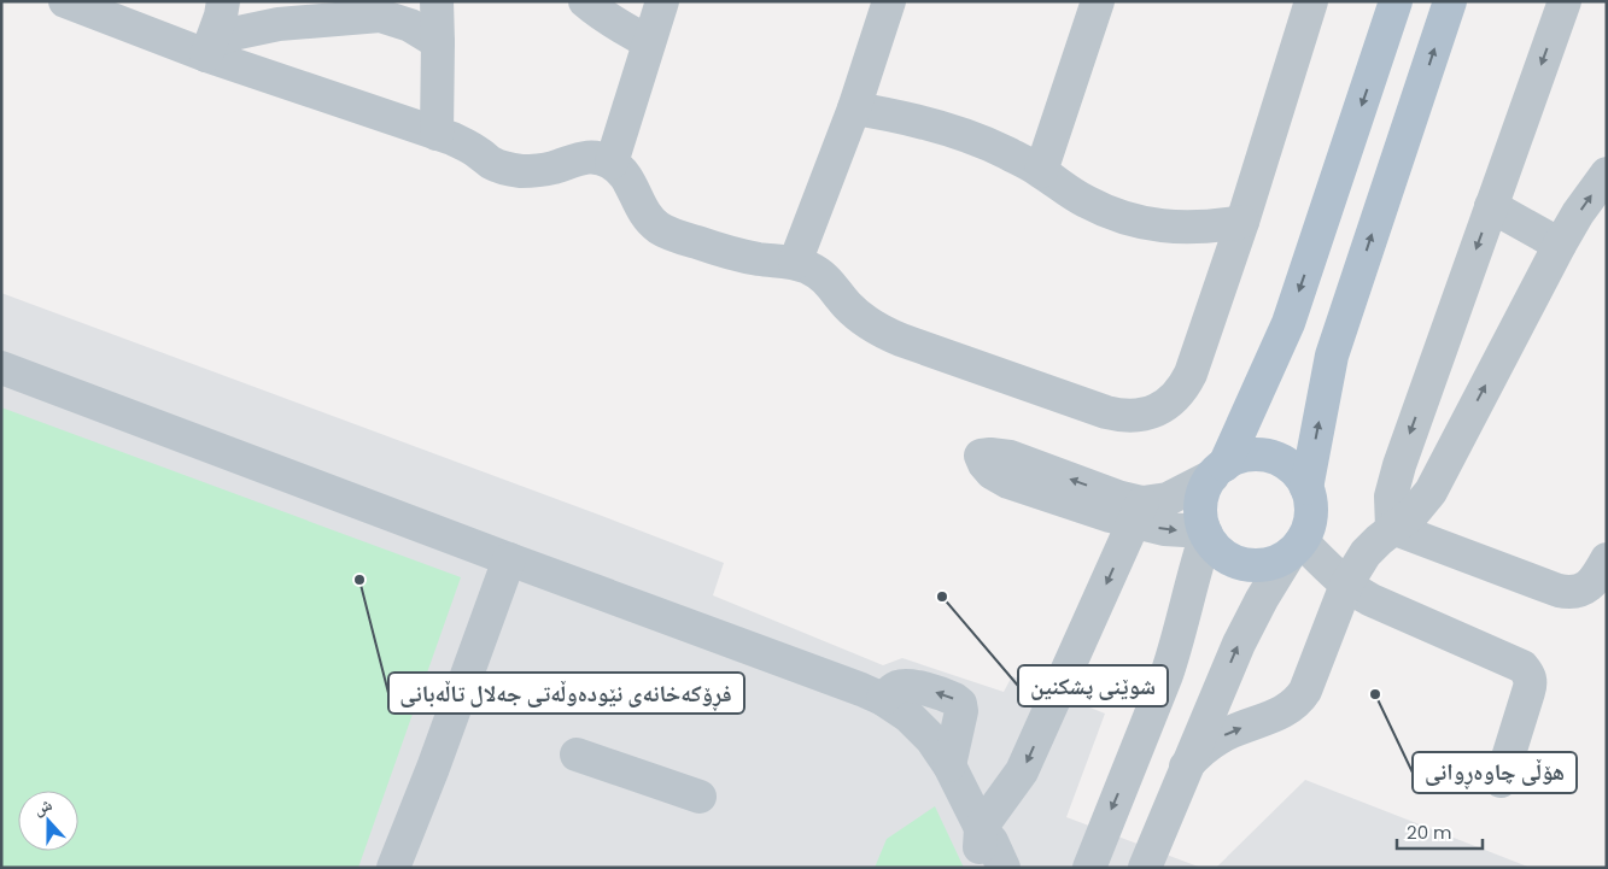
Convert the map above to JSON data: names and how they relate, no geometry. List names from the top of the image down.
{
  "places": ["فڕۆکەخانەی نێودەوڵەتی جەلال تاڵەبانی", "شوێنی پشکنین", "هۆڵی چاوەڕوانی"],
  "scale_bar": "20 m",
  "north": "top"
}
